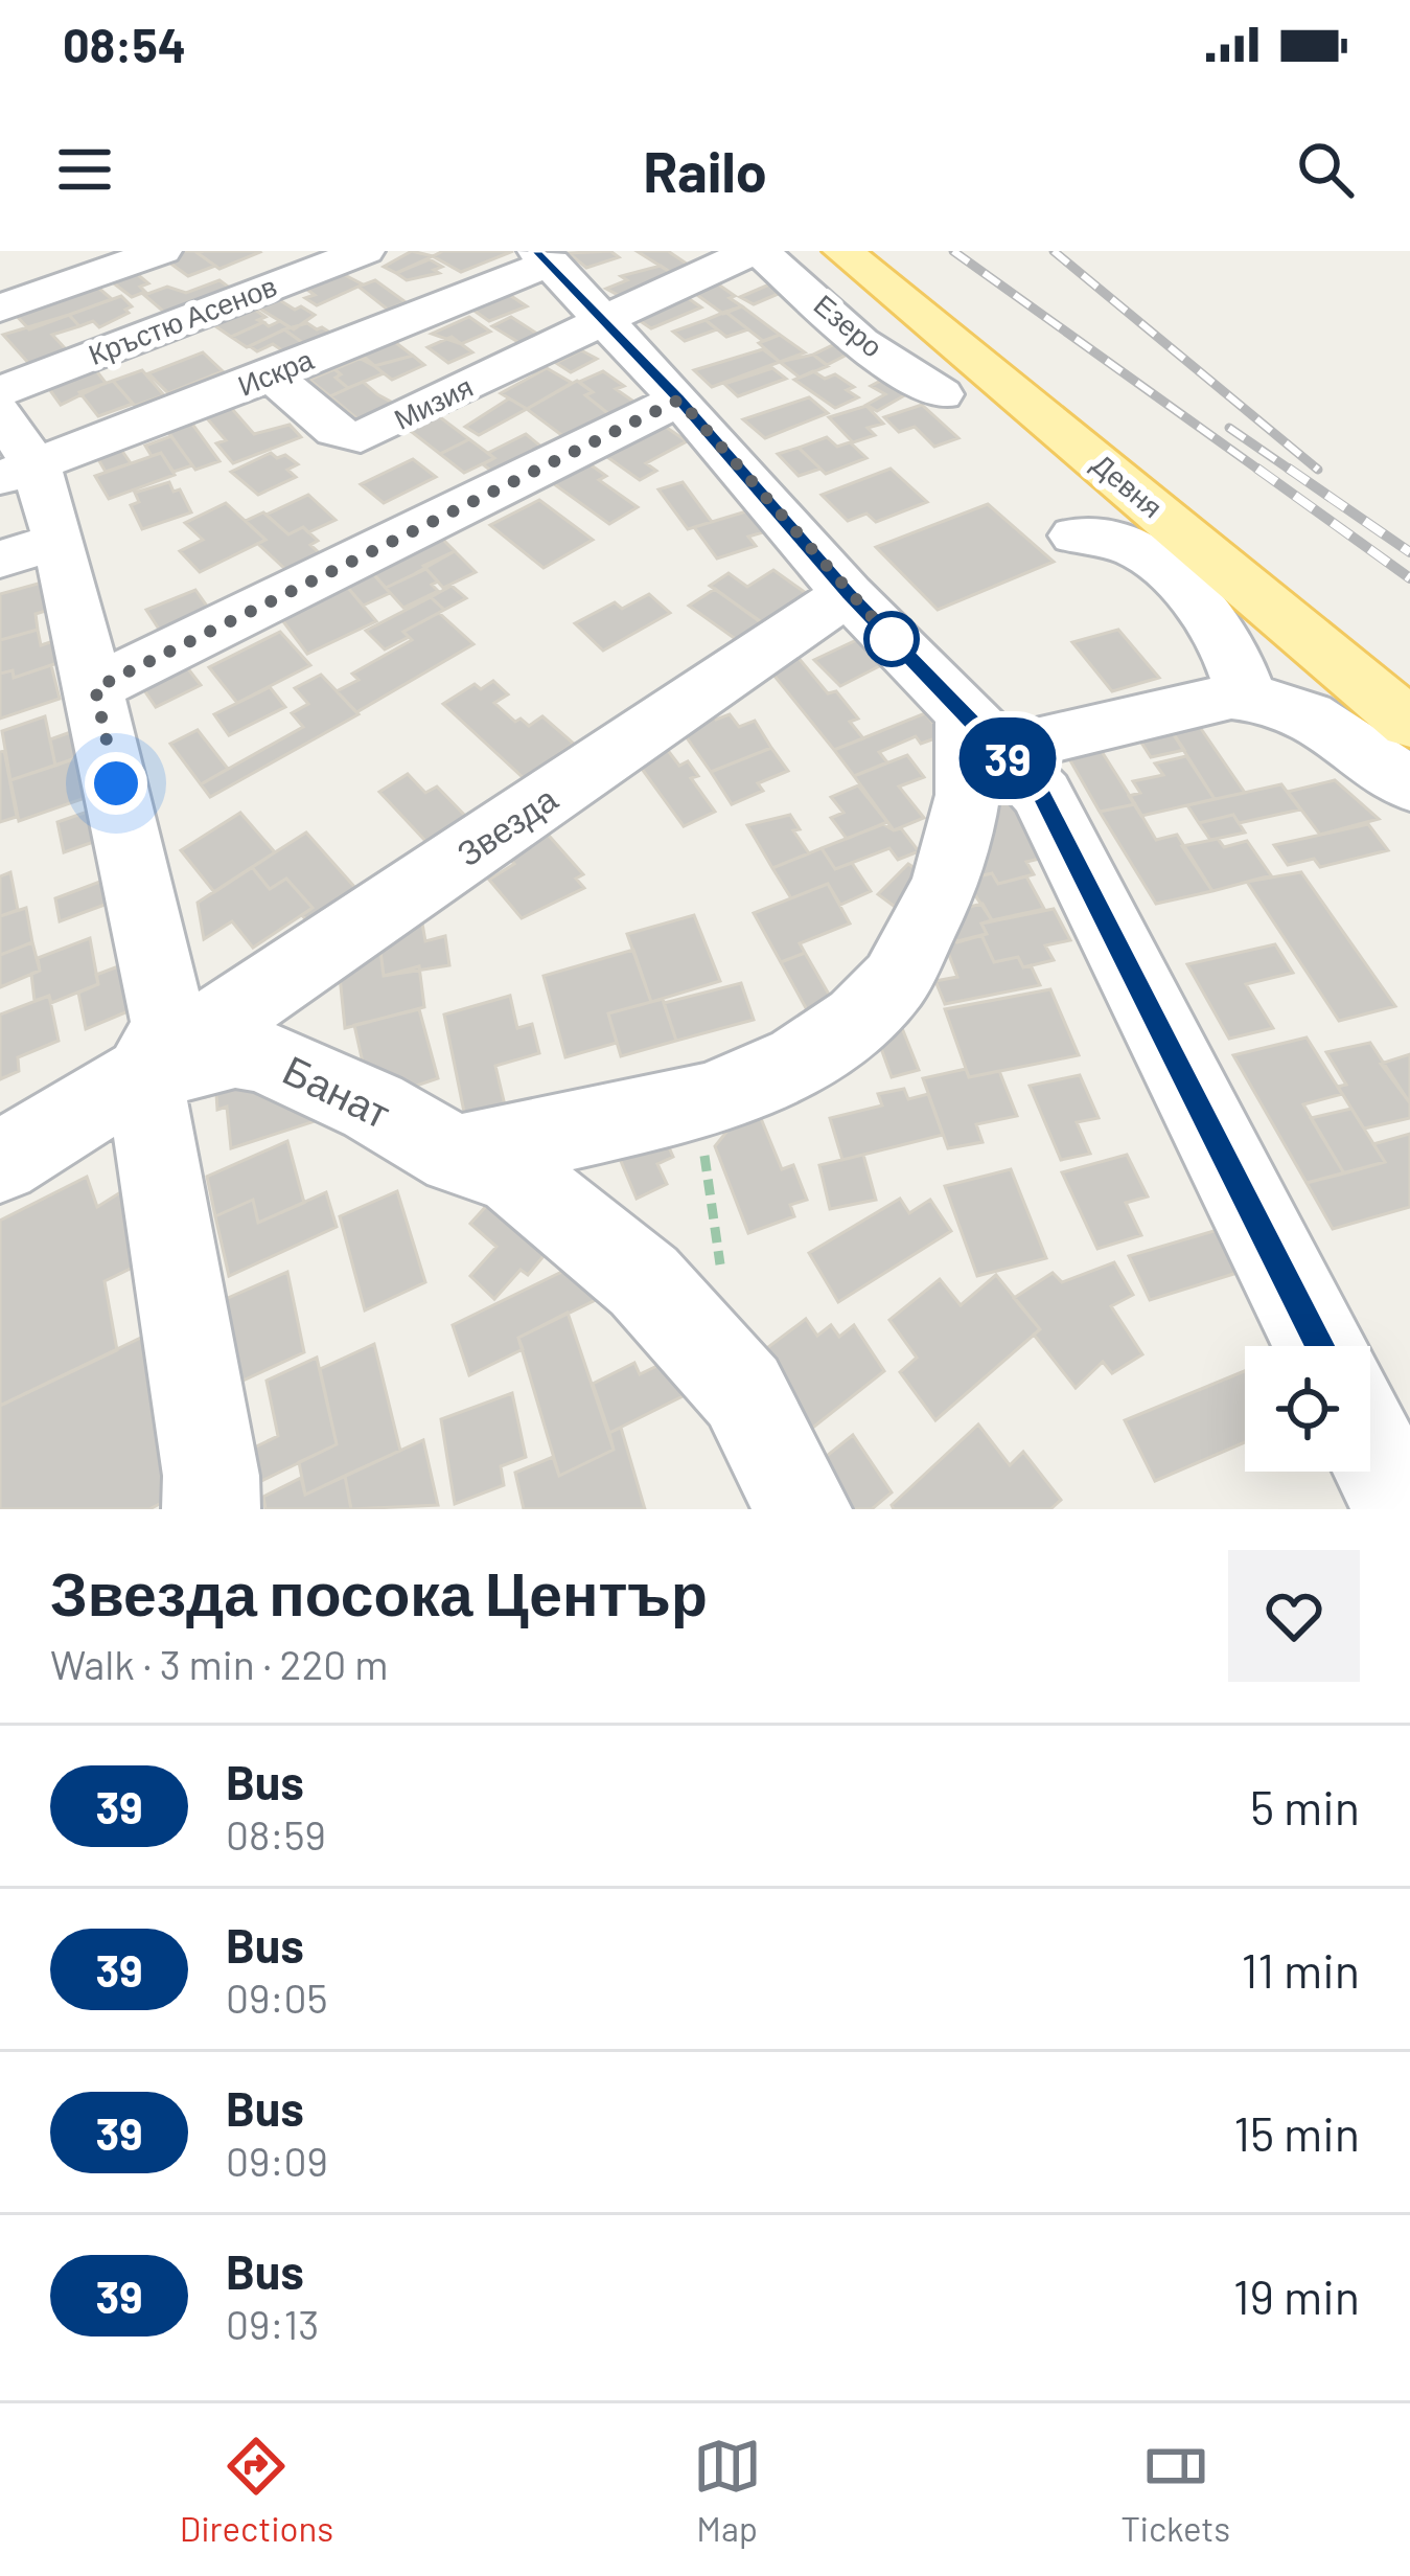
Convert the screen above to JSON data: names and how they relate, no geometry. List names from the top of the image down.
{
  "streets": {
    "main road": ["Девня"],
    "street": [
      "Кръстю Асенов",
      "Езеро",
      "Искра",
      "Мизия",
      "Звезда",
      "Банат"
    ]
  },
  "crossings": [
    ["Искра", "Мизия"],
    ["Звезда", "Банат"]
  ],
  "lines": ["bus line 39"],
  "page": {
    "status": "08:54",
    "header": "Railo",
    "on_map": "39",
    "heading": ["Звезда посока Център", "Walk · 3 min · 220 m"],
    "list": [
      {
        "mark": "39",
        "name": "Bus",
        "note": "08:59",
        "value": "5 min"
      },
      {
        "mark": "39",
        "name": "Bus",
        "note": "09:05",
        "value": "11 min"
      },
      {
        "mark": "39",
        "name": "Bus",
        "note": "09:09",
        "value": "15 min"
      },
      {
        "mark": "39",
        "name": "Bus",
        "note": "09:13",
        "value": "19 min"
      }
    ],
    "tabs": ["Directions", "Map", "Tickets"]
  }
}
